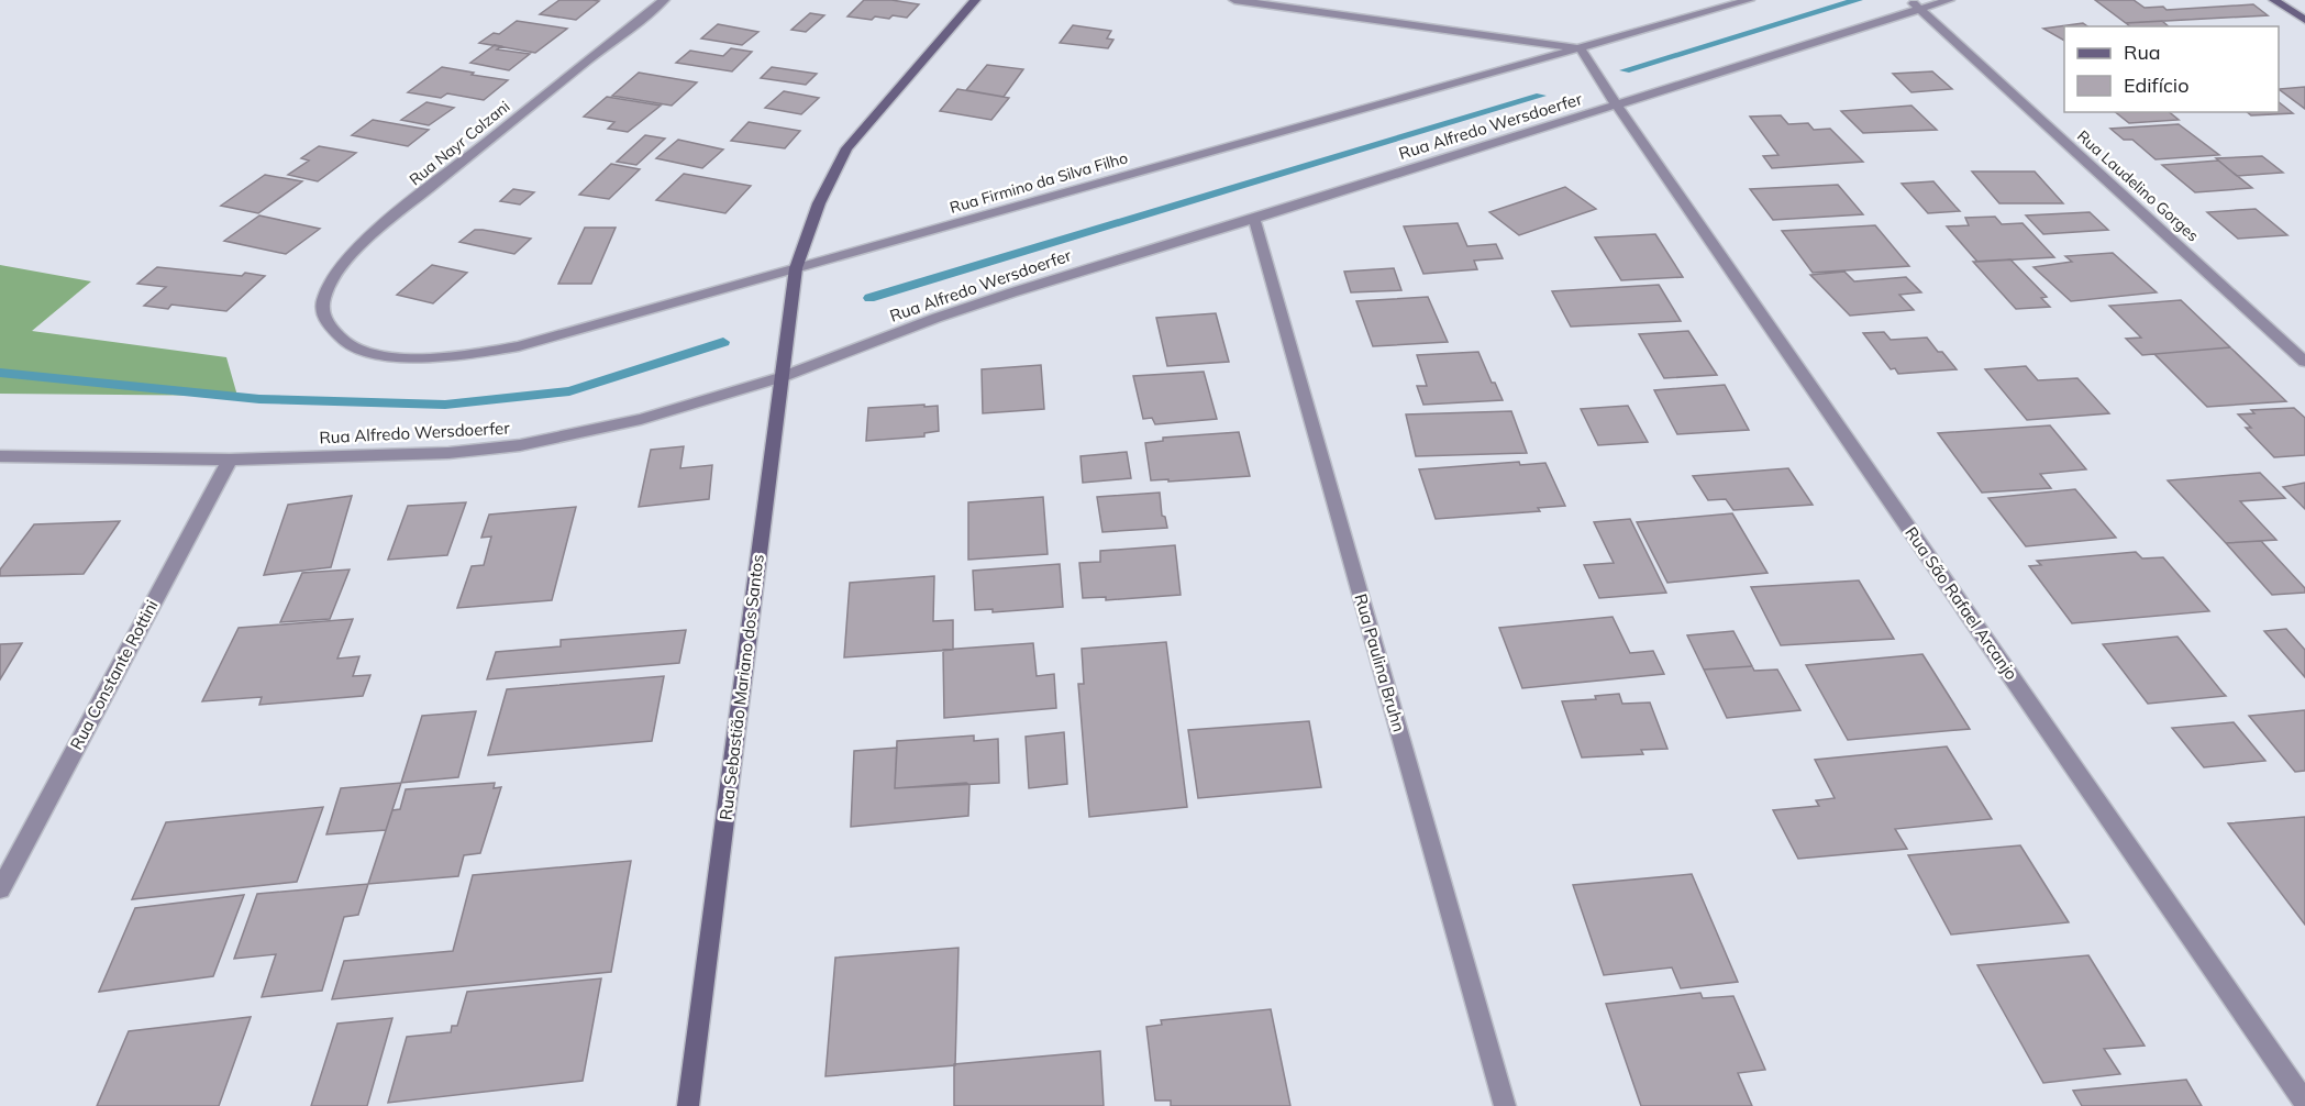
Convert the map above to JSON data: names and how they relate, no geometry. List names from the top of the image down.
{
  "streets": {
    "street": [
      "Rua Alfredo Wersdoerfer",
      "Rua Nayr Colzani",
      "Rua Firmino da Silva Filho",
      "Rua Laudelino Gorges",
      "Rua São Rafael Arcanjo",
      "Rua Paulina Bruhn",
      "Rua Constante Rottini",
      "Rua Sebastião Mariano dos Santos"
    ]
  },
  "crossings": [
    ["Rua Alfredo Wersdoerfer", "Rua Laudelino Gorges"],
    ["Rua Alfredo Wersdoerfer", "Rua São Rafael Arcanjo"],
    ["Rua Alfredo Wersdoerfer", "Rua Paulina Bruhn"],
    ["Rua Alfredo Wersdoerfer", "Rua Constante Rottini"],
    ["Rua Alfredo Wersdoerfer", "Rua Sebastião Mariano dos Santos"],
    ["Rua Nayr Colzani", "Rua Firmino da Silva Filho"],
    ["Rua Firmino da Silva Filho", "Rua São Rafael Arcanjo"],
    ["Rua Firmino da Silva Filho", "Rua Sebastião Mariano dos Santos"]
  ],
  "legend": ["Rua", "Edifício"]
}
